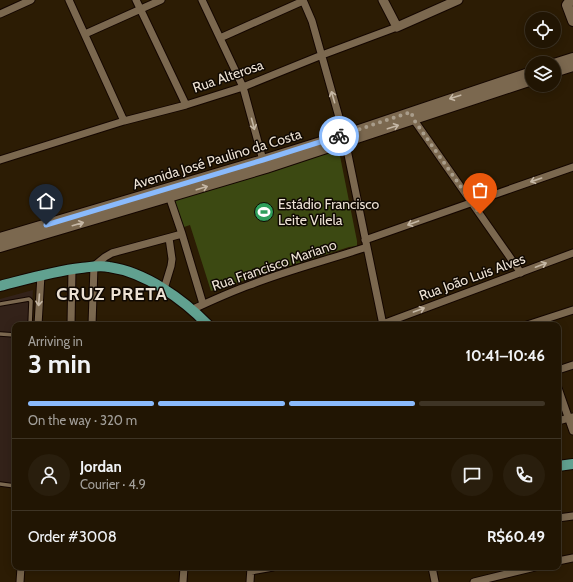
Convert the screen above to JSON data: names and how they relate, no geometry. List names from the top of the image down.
{
  "streets": {
    "main road": ["Avenida José Paulino da Costa"],
    "street": ["Rua Alterosa", "Rua Francisco Mariano", "Rua João Luis Alves"]
  },
  "one_way": ["Rua Francisco Mariano", "Rua João Luis Alves"],
  "districts": ["CRUZ PRETA"],
  "places": {
    "sports": ["Estádio Francisco Leite Vilela"]
  },
  "page": {
    "heading": ["3 min", "Arriving in", "10:41–10:46"],
    "panel": [
      "Jordan",
      "Courier · 4.9",
      "Order #3008",
      "R$60.49"
    ],
    "bar": "On the way · 320 m"
  }
}
